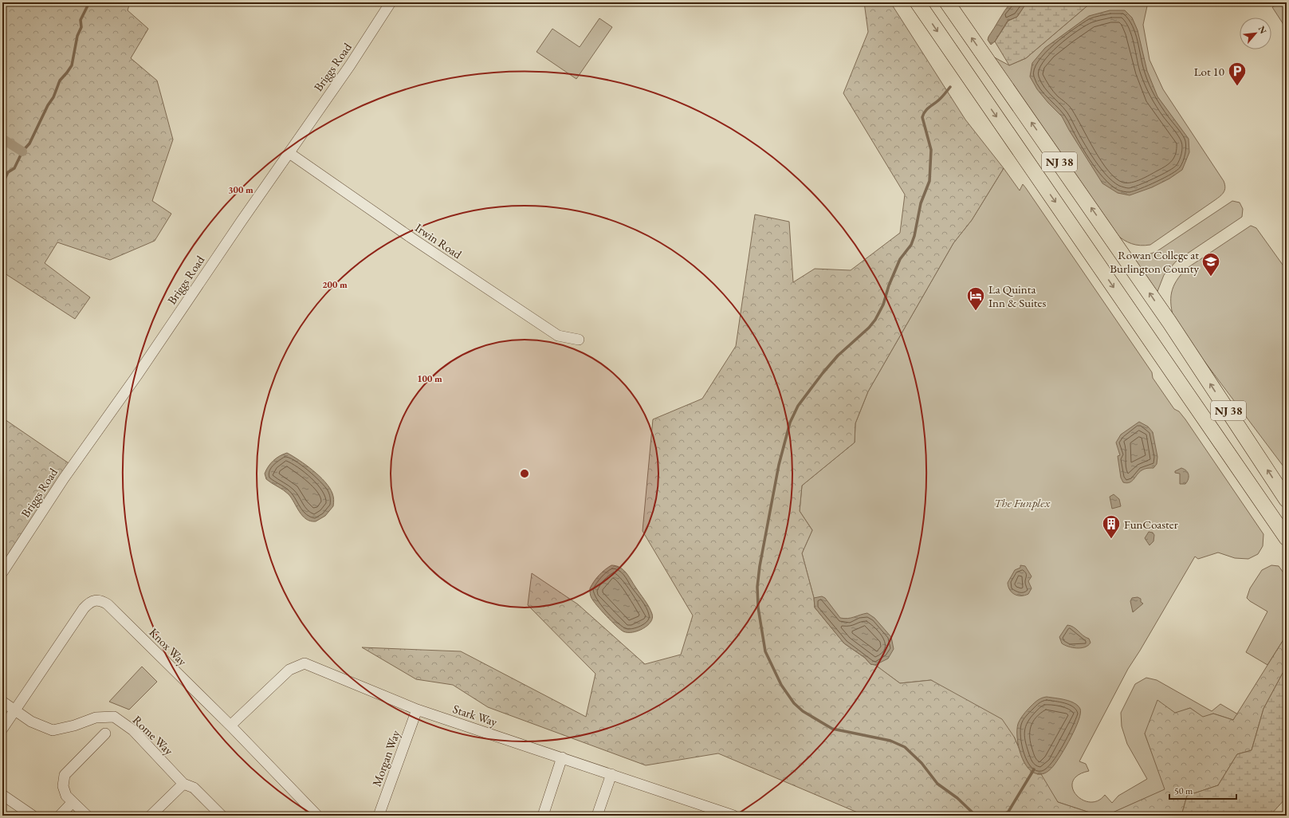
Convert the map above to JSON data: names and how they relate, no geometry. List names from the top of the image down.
{
  "streets": {
    "highway": ["NJ 38"],
    "street": [
      "Briggs Road",
      "Irwin Road",
      "Knox Way",
      "Stark Way",
      "Rome Way",
      "Morgan Way"
    ]
  },
  "crossings": [
    ["Briggs Road", "Irwin Road"],
    ["Knox Way", "Stark Way"],
    ["Knox Way", "Rome Way"],
    ["Stark Way", "Morgan Way"]
  ],
  "parks": ["The Funplex"],
  "places": {
    "parking": ["Lot 10"],
    "school or university": ["Rowan College at Burlington County"],
    "hotel": ["La Quinta Inn & Suites"],
    "building": ["FunCoaster"]
  },
  "scale_bar": "50 m",
  "north": "top right",
  "rings": ["300 m", "200 m", "100 m"]
}
